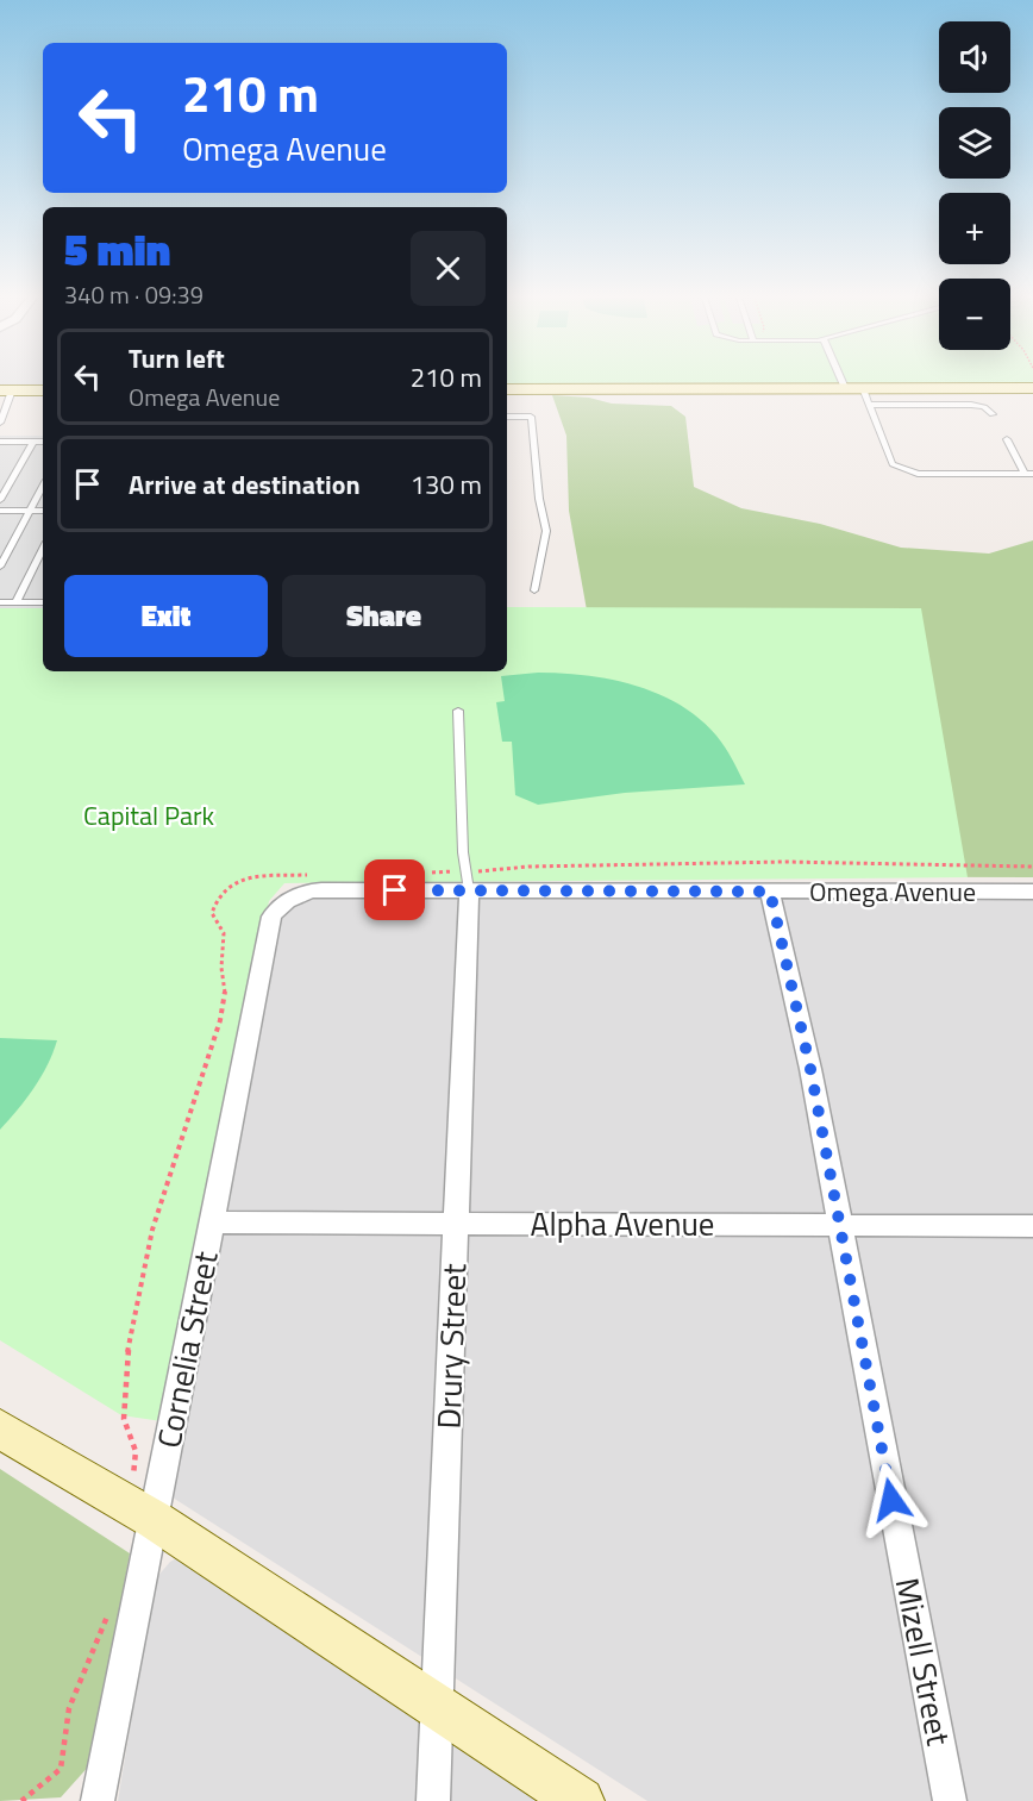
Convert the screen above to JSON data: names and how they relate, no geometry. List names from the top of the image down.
{
  "streets": {
    "street": [
      "Omega Avenue",
      "Alpha Avenue",
      "Drury Street",
      "Cornelia Street",
      "Mizell Street"
    ]
  },
  "crossings": [
    ["Omega Avenue", "Drury Street"],
    ["Omega Avenue", "Cornelia Street"],
    ["Omega Avenue", "Mizell Street"],
    ["Alpha Avenue", "Drury Street"],
    ["Alpha Avenue", "Cornelia Street"],
    ["Alpha Avenue", "Mizell Street"]
  ],
  "parks": ["Capital Park"],
  "page": {
    "map_buttons": ["+", "−"],
    "turn": ["210 m", "Omega Avenue"],
    "heading": ["5 min", "340 m · 09:39"],
    "list": [
      {
        "name": "Turn left",
        "note": "Omega Avenue",
        "value": "210 m"
      },
      {
        "name": "Arrive at destination",
        "value": "130 m"
      }
    ],
    "buttons": ["Exit", "Share"]
  }
}
